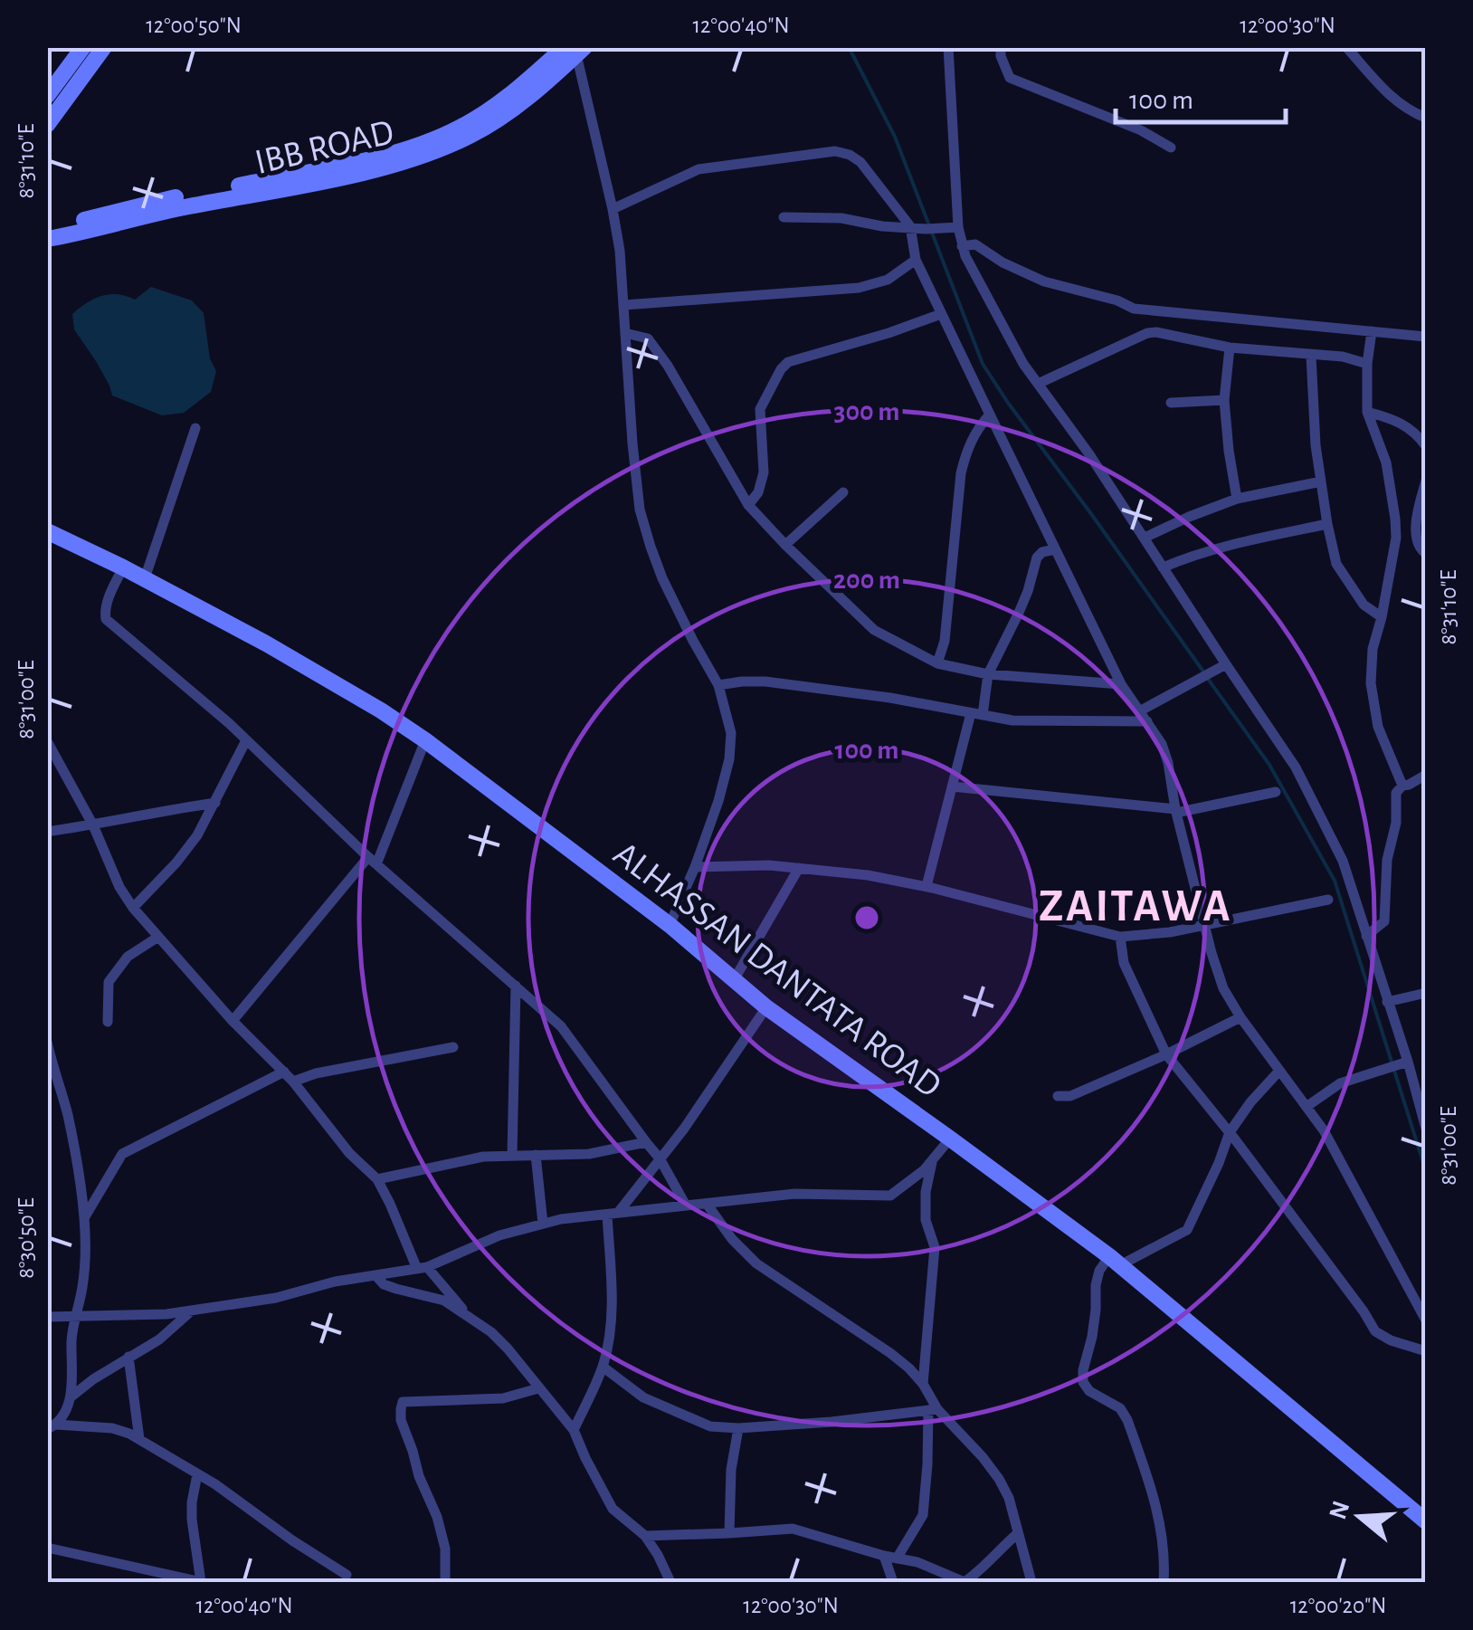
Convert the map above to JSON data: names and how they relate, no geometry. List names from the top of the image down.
{
  "streets": {
    "street": ["IBB ROAD", "ALHASSAN DANTATA ROAD"]
  },
  "districts": ["ZAITAWA"],
  "scale_bar": "100 m",
  "north": "left",
  "coordinates": [
    "12°00'50\"N",
    "12°00'40\"N",
    "12°00'30\"N",
    "8°31'10\"E",
    "8°31'00\"E",
    "8°30'50\"E",
    "12°00'20\"N"
  ],
  "rings": ["300 m", "200 m", "100 m"]
}
